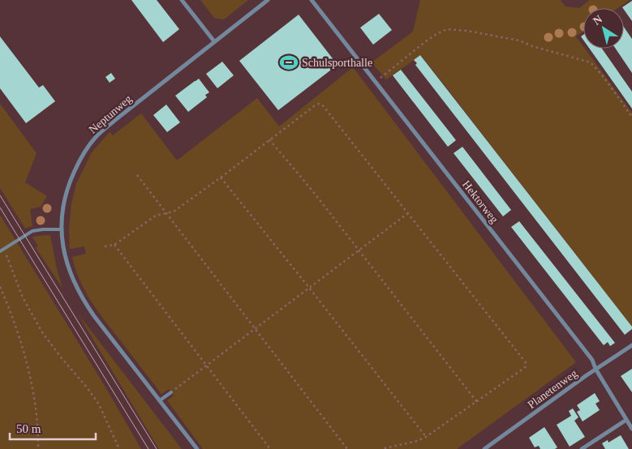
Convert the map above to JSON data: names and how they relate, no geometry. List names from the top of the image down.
{
  "streets": {
    "street": ["Neptunweg", "Hektorweg", "Planetenweg"]
  },
  "crossings": [
    ["Hektorweg", "Planetenweg"]
  ],
  "places": {
    "sports": ["Schulsporthalle"]
  },
  "scale_bar": "50 m",
  "north": "top left"
}
